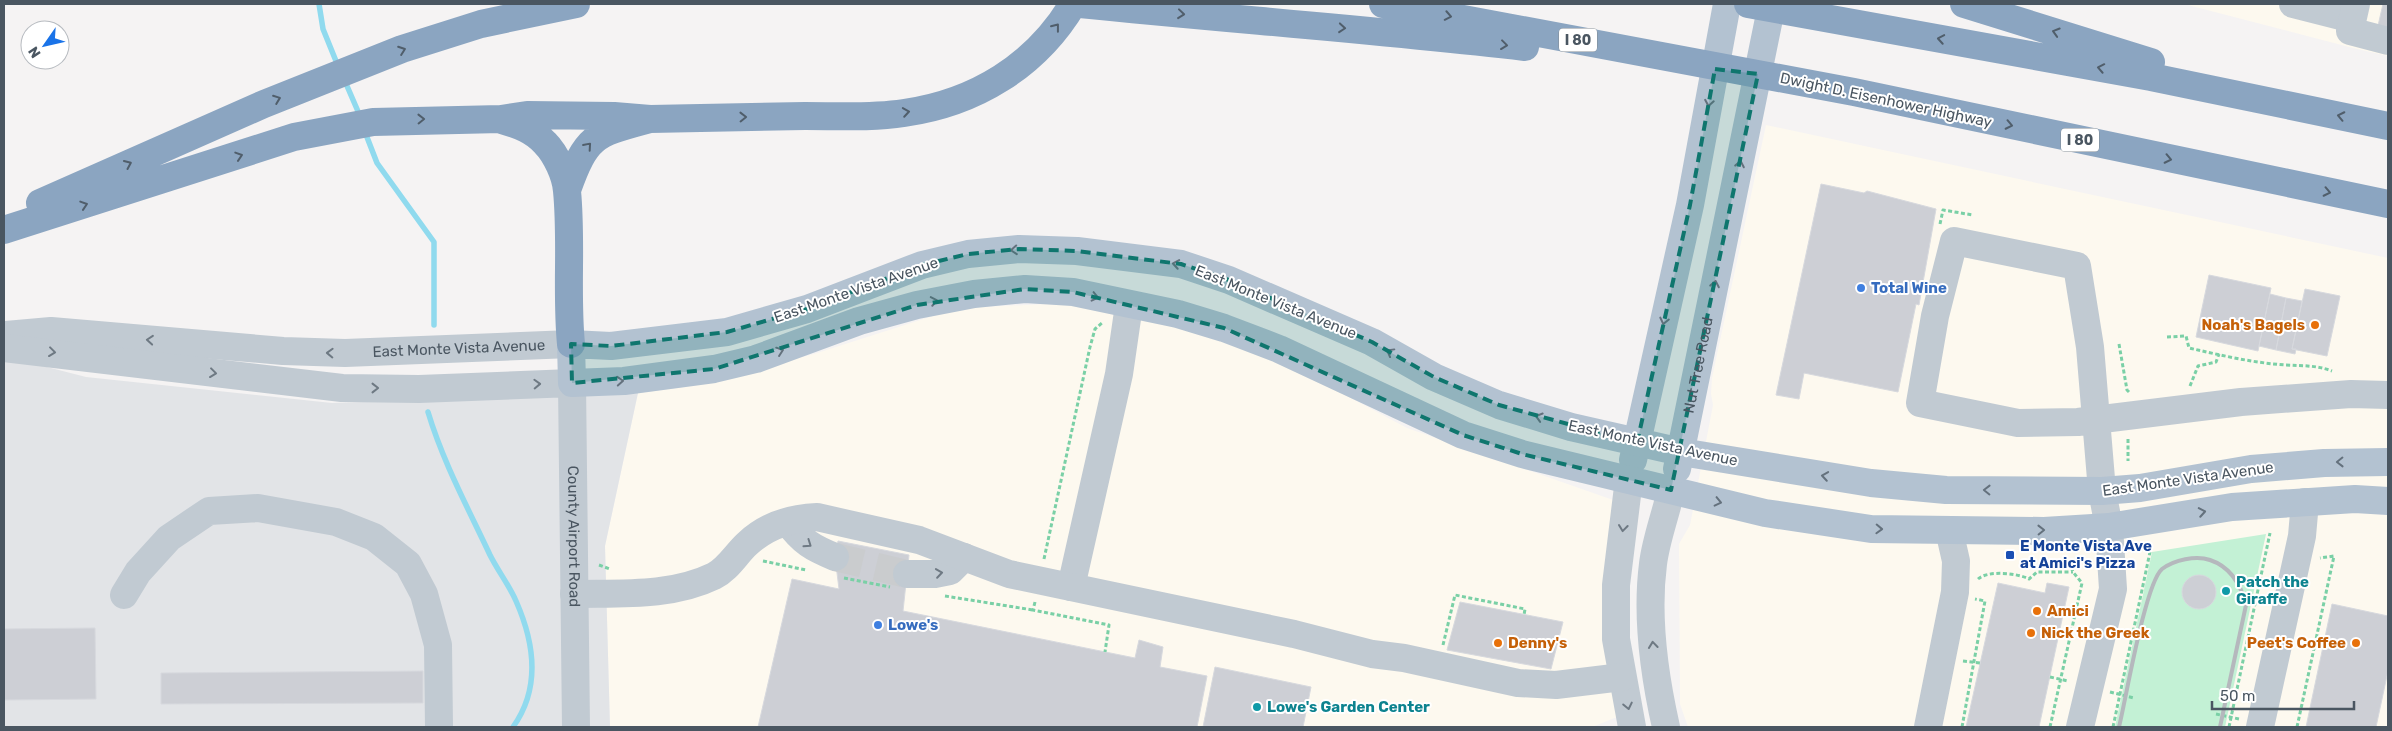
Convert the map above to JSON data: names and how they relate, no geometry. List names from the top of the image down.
{
  "streets": {
    "highway": ["I 80", "Dwight D. Eisenhower Highway"],
    "main road": ["East Monte Vista Avenue", "Nut Tree Road", "County Airport Road"]
  },
  "crossings": [
    ["East Monte Vista Avenue", "Nut Tree Road"],
    ["East Monte Vista Avenue", "County Airport Road"]
  ],
  "places": {
    "other": [
      "Total Wine",
      "Noah's Bagels",
      "Patch the Giraffe",
      "Amici",
      "Lowe's",
      "Nick the Greek",
      "Denny's",
      "Peet's Coffee",
      "Lowe's Garden Center"
    ],
    "transit": ["E Monte Vista Ave at Amici's Pizza"]
  },
  "scale_bar": "50 m",
  "north": "bottom left"
}
